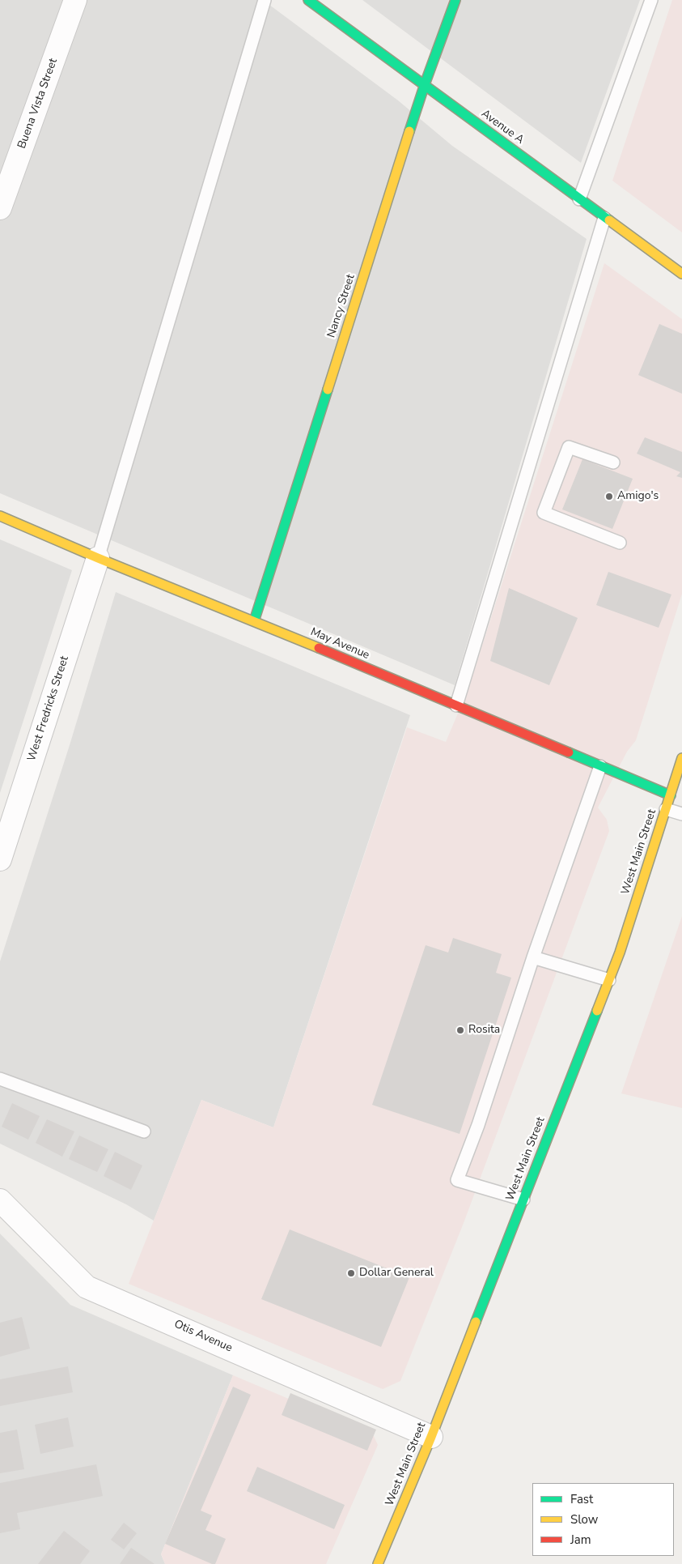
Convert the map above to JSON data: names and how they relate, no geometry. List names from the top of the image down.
{
  "streets": {
    "street": [
      "Buena Vista Street",
      "Avenue A",
      "Nancy Street",
      "May Avenue",
      "West Fredricks Street",
      "West Main Street",
      "Otis Avenue"
    ]
  },
  "crossings": [
    ["Avenue A", "Nancy Street"],
    ["Nancy Street", "May Avenue"],
    ["May Avenue", "West Fredricks Street"],
    ["May Avenue", "West Main Street"],
    ["West Main Street", "Otis Avenue"]
  ],
  "places": ["Amigo's", "Rosita", "Dollar General"],
  "legend": ["Fast", "Slow", "Jam"]
}
